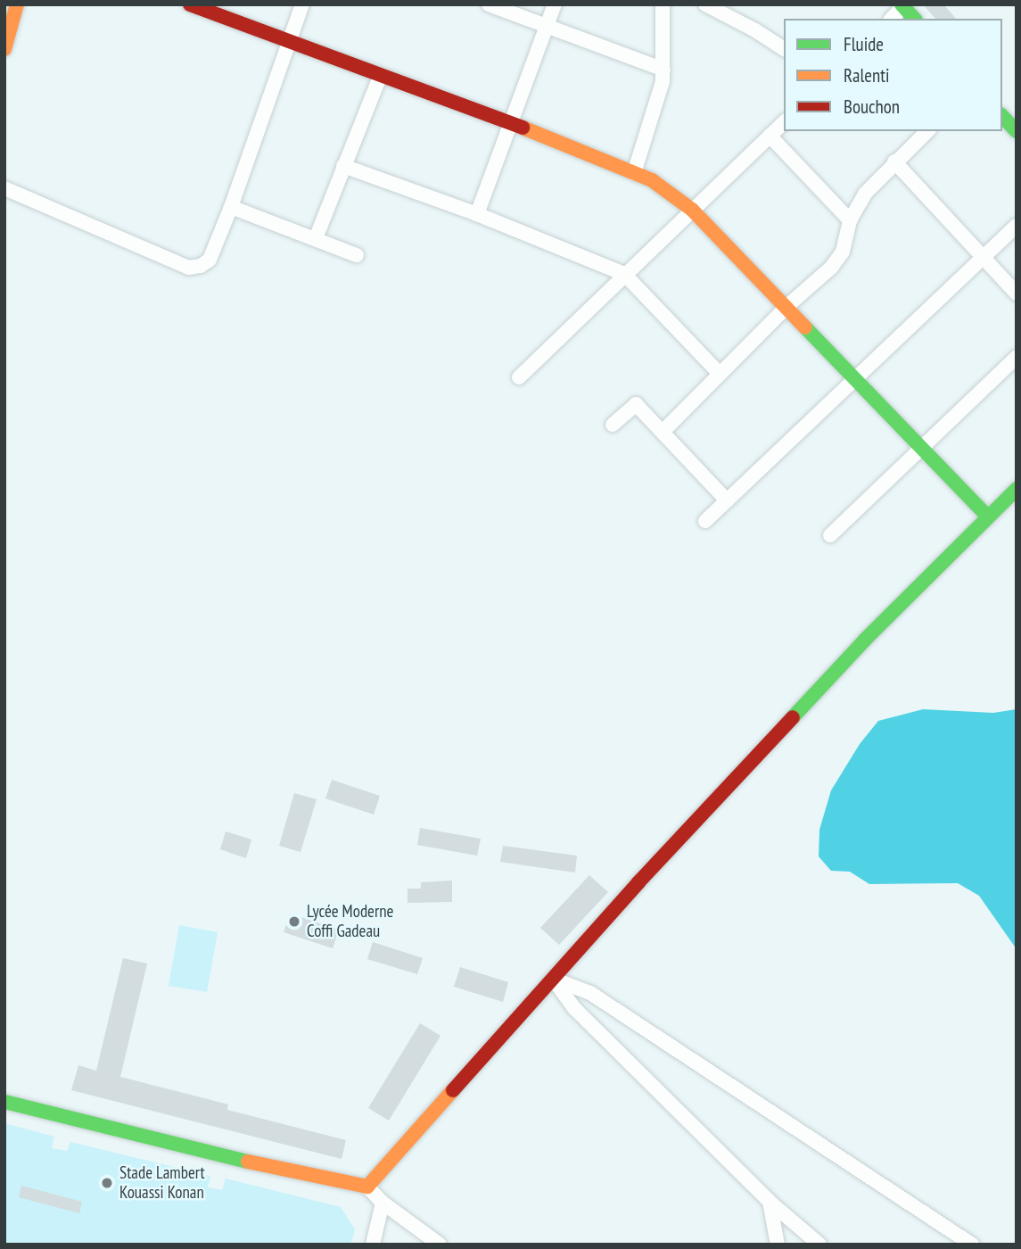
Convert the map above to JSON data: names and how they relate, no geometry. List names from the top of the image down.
{
  "places": ["Lycée Moderne Coffi Gadeau", "Stade Lambert Kouassi Konan"],
  "legend": ["Fluide", "Ralenti", "Bouchon"]
}
